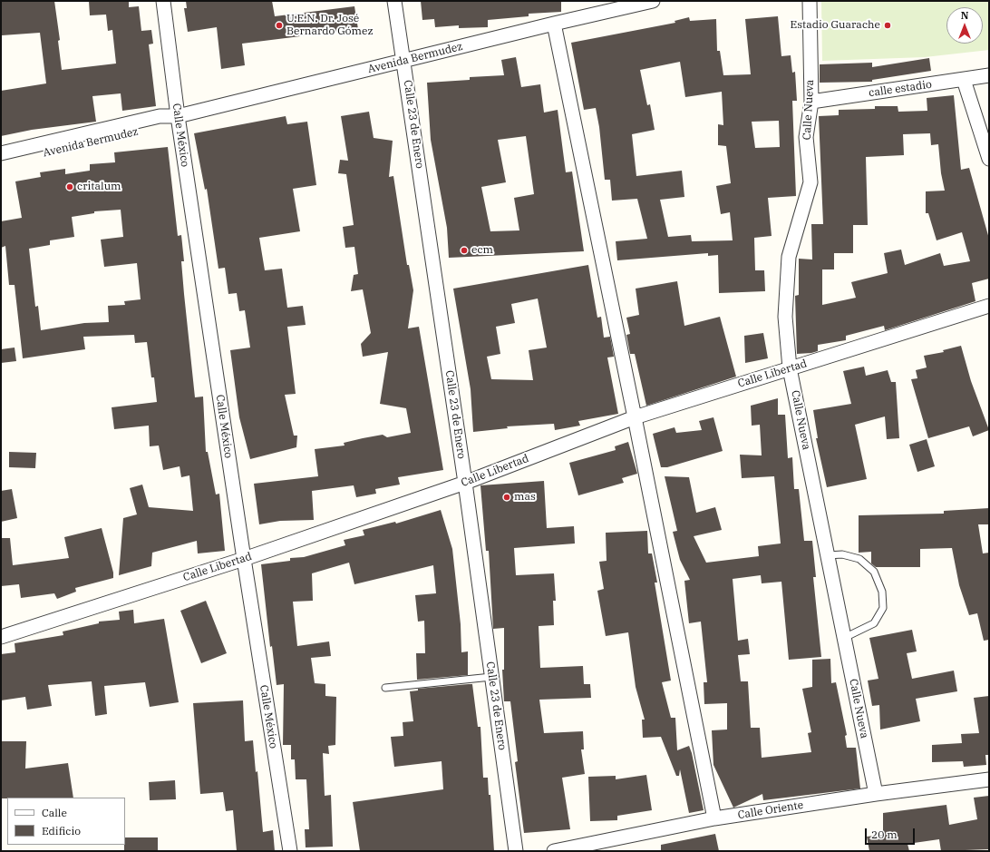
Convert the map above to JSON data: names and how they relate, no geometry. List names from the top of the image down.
{
  "streets": {
    "street": [
      "Avenida Bermudez",
      "calle estadio",
      "Calle Nueva",
      "Calle 23 de Enero",
      "Calle México",
      "Calle Libertad",
      "Calle Oriente"
    ]
  },
  "crossings": [
    ["Avenida Bermudez", "Calle 23 de Enero"],
    ["Avenida Bermudez", "Calle México"],
    ["calle estadio", "Calle Nueva"],
    ["Calle Nueva", "Calle Libertad"],
    ["Calle Nueva", "Calle Oriente"],
    ["Calle 23 de Enero", "Calle Libertad"],
    ["Calle México", "Calle Libertad"]
  ],
  "places": [
    "U.E.N. Dr. José Bernardo Gómez",
    "Estadio Guarache",
    "critalum",
    "ecm",
    "mas"
  ],
  "legend": ["Calle", "Edificio"],
  "scale_bar": "20 m",
  "north": "top"
}
